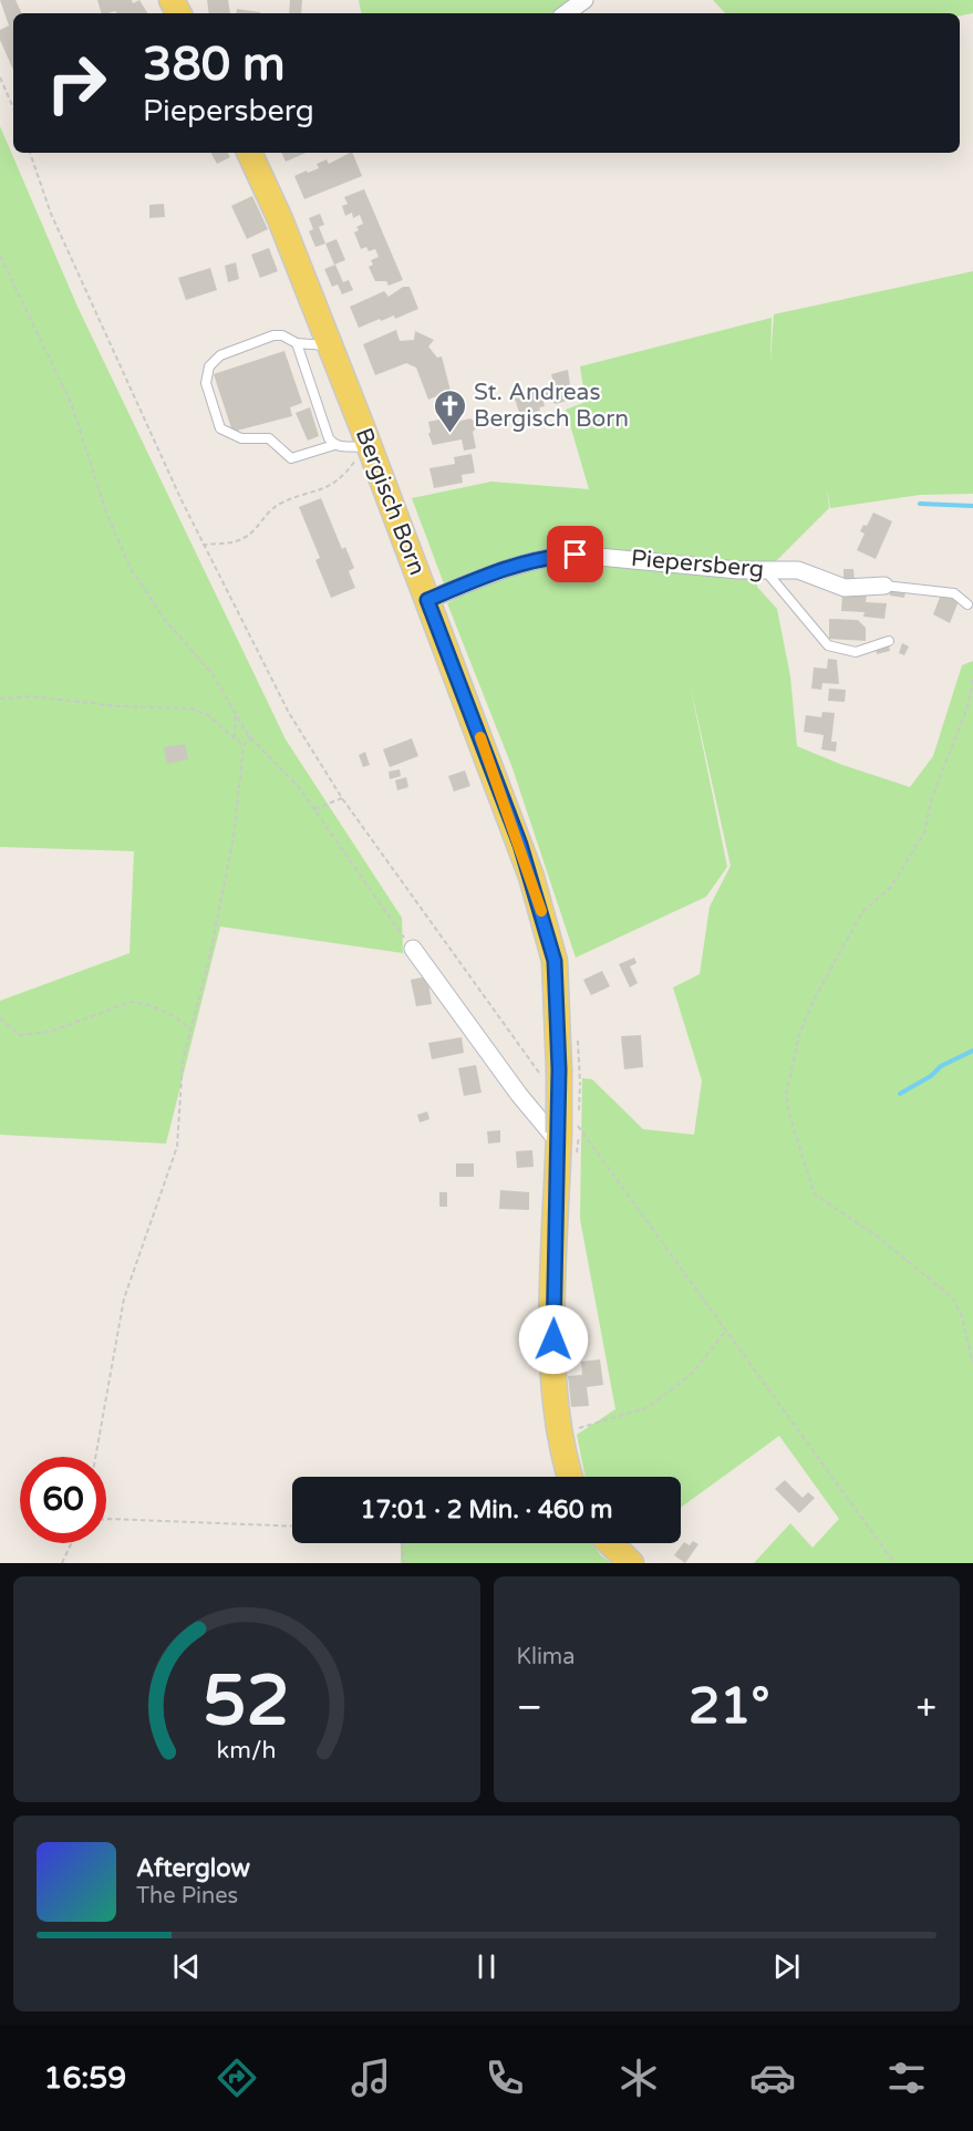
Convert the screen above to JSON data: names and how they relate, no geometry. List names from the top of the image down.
{
  "streets": {
    "main road": ["Bergisch Born"],
    "street": ["Piepersberg"]
  },
  "crossings": [
    ["Bergisch Born", "Piepersberg"]
  ],
  "places": {
    "church": ["St. Andreas Bergisch Born"]
  },
  "page": {
    "turn": ["380 m", "Piepersberg"],
    "limit": "60",
    "trip": "17:01 · 2 Min. · 460 m",
    "tile": "Klima",
    "heat": ["−", "21°", "+"],
    "song": ["Afterglow", "The Pines"],
    "tabs": "16:59",
    "gauge": ["52", "km/h"]
  }
}
